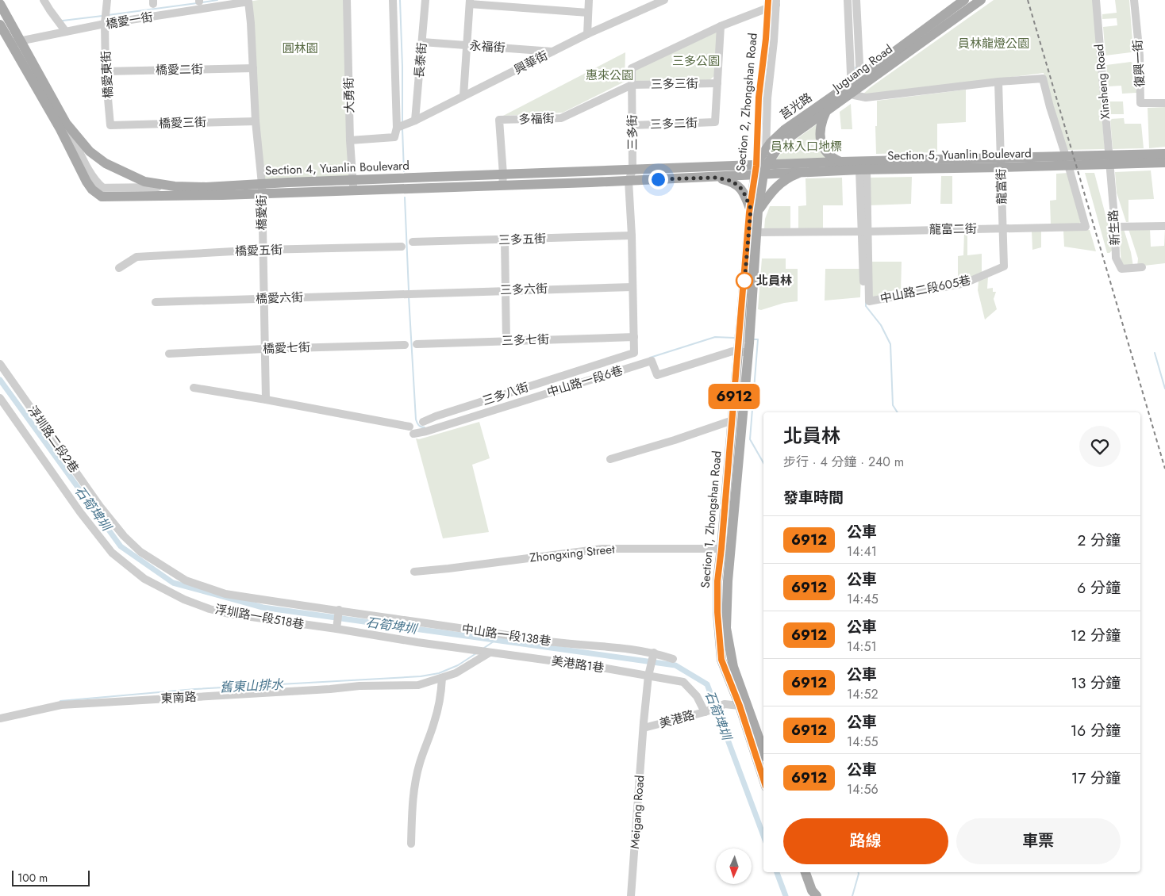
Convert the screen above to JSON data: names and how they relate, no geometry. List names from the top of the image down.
{
  "streets": {
    "main road": [
      "Juguang Road",
      "Section 2, Zhongshan Road",
      "莒光路",
      "Section 5, Yuanlin Boulevard",
      "Section 4, Yuanlin Boulevard",
      "Section 1, Zhongshan Road"
    ],
    "street": [
      "橋愛一街",
      "永福街",
      "長泰街",
      "興華街",
      "復興一街",
      "橋愛二街",
      "橋愛東街",
      "Xinsheng Road",
      "三多三街",
      "大勇街",
      "多福街",
      "橋愛三街",
      "三多二街",
      "三多街",
      "龍富街",
      "橋愛街",
      "新生路",
      "龍富二街",
      "三多五街",
      "橋愛五街",
      "三多六街",
      "中山路二段605巷",
      "橋愛六街",
      "三多七街",
      "橋愛七街",
      "中山路一段6巷",
      "三多八街",
      "浮圳路二段2巷",
      "Zhongxing Street",
      "浮圳路一段518巷",
      "中山路一段138巷",
      "美港路1巷",
      "東南路",
      "美港路",
      "Meigang Road"
    ]
  },
  "crossings": [
    ["橋愛一街", "橋愛東街"],
    ["橋愛一街", "Section 4, Yuanlin Boulevard"],
    ["橋愛一街", "橋愛街"],
    ["永福街", "長泰街"],
    ["永福街", "興華街"],
    ["長泰街", "興華街"],
    ["興華街", "大勇街"],
    ["Juguang Road", "Section 2, Zhongshan Road"],
    ["Juguang Road", "莒光路"],
    ["Juguang Road", "Section 5, Yuanlin Boulevard"],
    ["Juguang Road", "Section 4, Yuanlin Boulevard"],
    ["橋愛二街", "橋愛東街"],
    ["橋愛二街", "橋愛街"],
    ["橋愛東街", "橋愛三街"],
    ["Xinsheng Road", "Section 5, Yuanlin Boulevard"],
    ["Xinsheng Road", "新生路"],
    ["三多三街", "多福街"],
    ["三多三街", "三多二街"],
    ["三多三街", "三多街"],
    ["大勇街", "Section 4, Yuanlin Boulevard"],
    ["Section 2, Zhongshan Road", "莒光路"],
    ["Section 2, Zhongshan Road", "三多街"],
    ["Section 2, Zhongshan Road", "Section 5, Yuanlin Boulevard"],
    ["Section 2, Zhongshan Road", "Section 4, Yuanlin Boulevard"],
    ["Section 2, Zhongshan Road", "龍富二街"],
    ["莒光路", "Section 5, Yuanlin Boulevard"],
    ["莒光路", "Section 4, Yuanlin Boulevard"],
    ["多福街", "三多街"],
    ["多福街", "Section 4, Yuanlin Boulevard"],
    ["橋愛三街", "橋愛街"],
    ["三多二街", "三多街"],
    ["三多街", "Section 4, Yuanlin Boulevard"],
    ["三多街", "三多五街"],
    ["三多街", "三多六街"],
    ["三多街", "三多七街"],
    ["三多街", "三多八街"],
    ["Section 5, Yuanlin Boulevard", "Section 4, Yuanlin Boulevard"],
    ["Section 5, Yuanlin Boulevard", "龍富街"],
    ["Section 5, Yuanlin Boulevard", "新生路"],
    ["Section 5, Yuanlin Boulevard", "龍富二街"],
    ["Section 4, Yuanlin Boulevard", "橋愛街"],
    ["龍富街", "龍富二街"],
    ["龍富街", "中山路二段605巷"],
    ["橋愛街", "橋愛五街"],
    ["橋愛街", "橋愛六街"],
    ["橋愛街", "橋愛七街"],
    ["橋愛街", "中山路一段6巷"],
    ["龍富二街", "中山路二段605巷"],
    ["三多六街", "橋愛六街"],
    ["中山路一段6巷", "Section 1, Zhongshan Road"],
    ["浮圳路二段2巷", "中山路一段138巷"],
    ["Section 1, Zhongshan Road", "Zhongxing Street"],
    ["Section 1, Zhongshan Road", "美港路"],
    ["浮圳路一段518巷", "美港路1巷"],
    ["中山路一段138巷", "Meigang Road"],
    ["美港路1巷", "美港路"],
    ["美港路1巷", "Meigang Road"],
    ["美港路", "Meigang Road"]
  ],
  "water": ["石筍埤圳", "舊東山排水"],
  "parks": [
    "員林龍燈公園",
    "圓林園",
    "三多公園",
    "惠來公園",
    "員林入口地標"
  ],
  "places": ["北員林"],
  "lines": ["bus line 6912"],
  "scale_bar": "100 m",
  "north": "bottom",
  "page": {
    "on_map": "6912",
    "heading": [
      ["北員林", "步行 · 4 分鐘 · 240 m"],
      "發車時間"
    ],
    "list": [
      {
        "mark": "6912",
        "name": "公車",
        "note": "14:41",
        "value": "2 分鐘"
      },
      {
        "mark": "6912",
        "name": "公車",
        "note": "14:45",
        "value": "6 分鐘"
      },
      {
        "mark": "6912",
        "name": "公車",
        "note": "14:51",
        "value": "12 分鐘"
      },
      {
        "mark": "6912",
        "name": "公車",
        "note": "14:52",
        "value": "13 分鐘"
      },
      {
        "mark": "6912",
        "name": "公車",
        "note": "14:55",
        "value": "16 分鐘"
      },
      {
        "mark": "6912",
        "name": "公車",
        "note": "14:56",
        "value": "17 分鐘"
      }
    ],
    "buttons": ["路線", "車票"],
    "scale": "100 m"
  }
}
